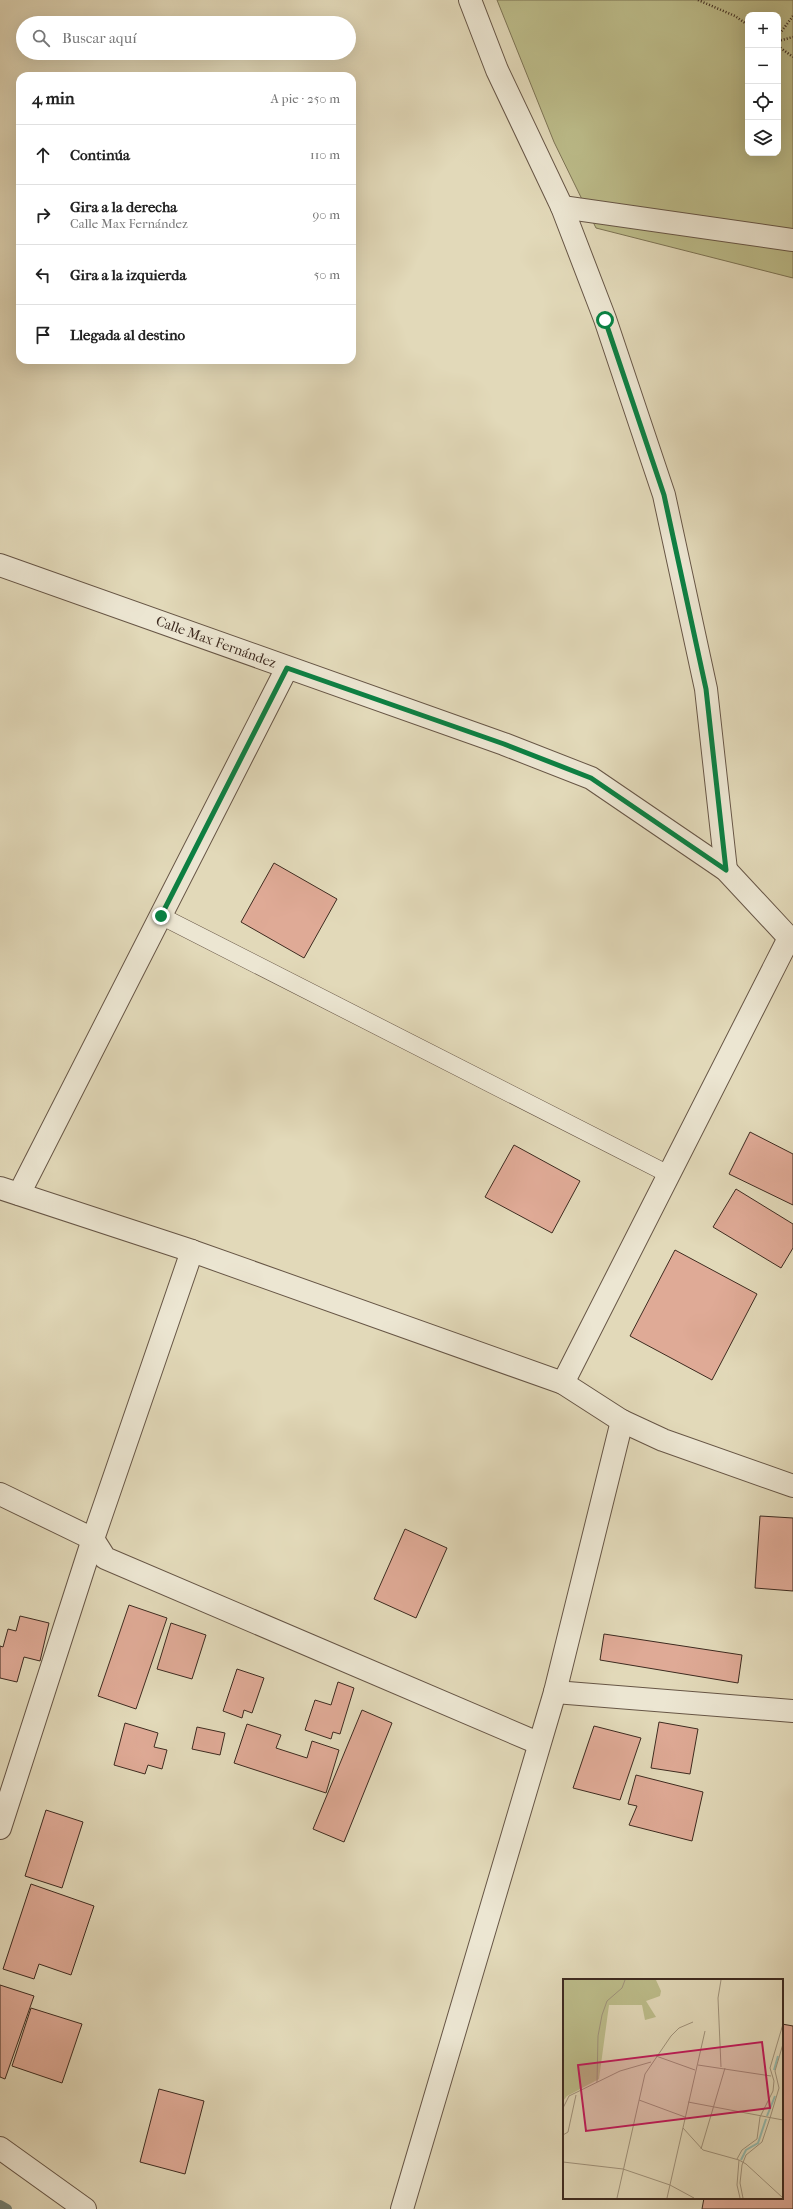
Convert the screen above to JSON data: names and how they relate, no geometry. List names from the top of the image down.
{
  "streets": {
    "street": ["Calle Max Fernández"]
  },
  "page": {
    "map_buttons": ["+", "−"],
    "search": "Buscar aquí",
    "heading": ["4 min", "A pie · 250 m"],
    "list": [
      ["Continúa", "110 m"],
      ["Gira a la derecha", "Calle Max Fernández", "90 m"],
      ["Gira a la izquierda", "50 m"],
      "Llegada al destino"
    ]
  }
}
